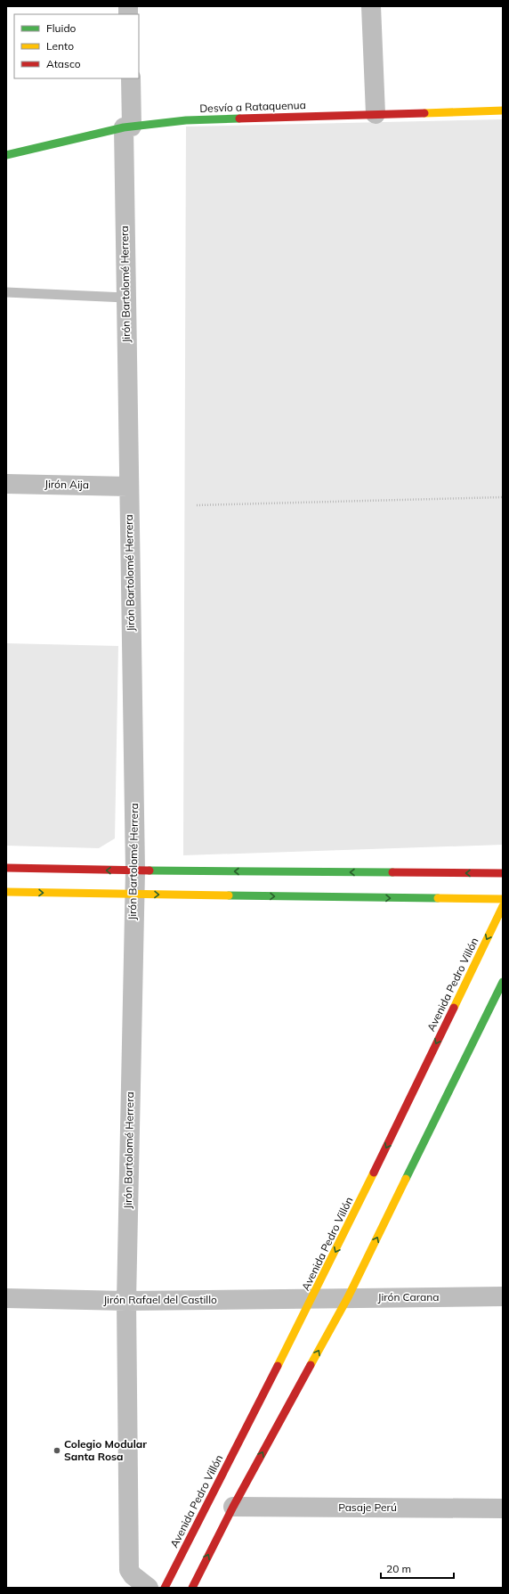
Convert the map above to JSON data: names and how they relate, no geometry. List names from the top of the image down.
{
  "streets": {
    "main road": ["Desvío a Rataquenua", "Avenida Pedro Villón"],
    "street": [
      "Jirón Bartolomé Herrera",
      "Jirón Aija",
      "Jirón Carana",
      "Jirón Rafael del Castillo",
      "Pasaje Perú"
    ]
  },
  "crossings": [
    ["Desvío a Rataquenua", "Jirón Bartolomé Herrera"],
    ["Jirón Bartolomé Herrera", "Jirón Aija"],
    ["Jirón Bartolomé Herrera", "Jirón Rafael del Castillo"],
    ["Avenida Pedro Villón", "Jirón Carana"],
    ["Avenida Pedro Villón", "Jirón Rafael del Castillo"],
    ["Jirón Carana", "Jirón Rafael del Castillo"]
  ],
  "places": ["Colegio Modular Santa Rosa"],
  "legend": ["Fluido", "Lento", "Atasco"],
  "scale_bar": "20 m"
}
